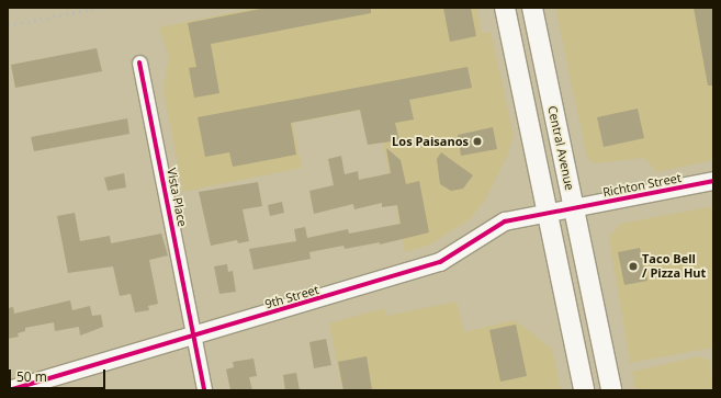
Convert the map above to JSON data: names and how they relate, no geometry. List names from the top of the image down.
{
  "streets": {
    "main road": ["Central Avenue"],
    "street": ["Richton Street", "Vista Place", "9th Street"]
  },
  "crossings": [
    ["Central Avenue", "Richton Street"],
    ["Central Avenue", "9th Street"],
    ["Richton Street", "9th Street"],
    ["Vista Place", "9th Street"]
  ],
  "places": ["Los Paisanos", "Taco Bell / Pizza Hut"],
  "scale_bar": "50 m"
}
